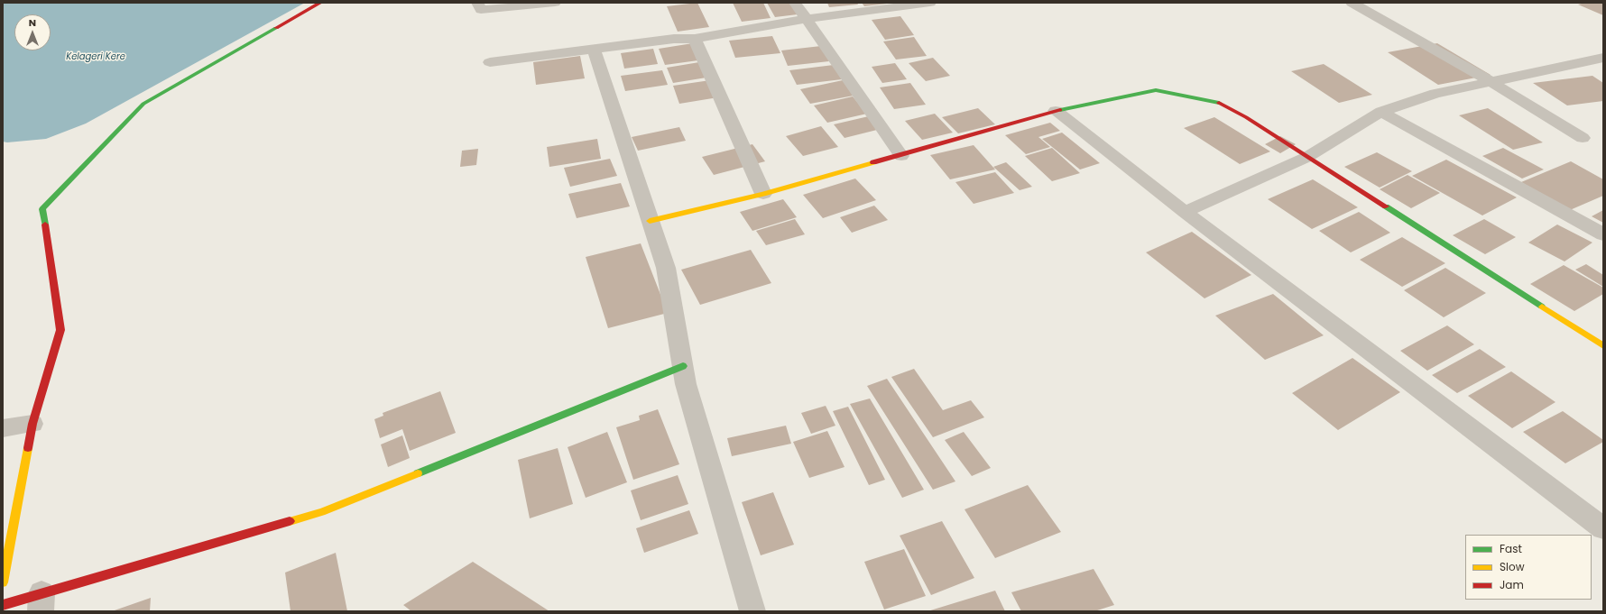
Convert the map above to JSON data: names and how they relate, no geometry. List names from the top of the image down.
{
  "water": ["Kelageri Kere"],
  "legend": ["Fast", "Slow", "Jam"],
  "north": "top"
}
